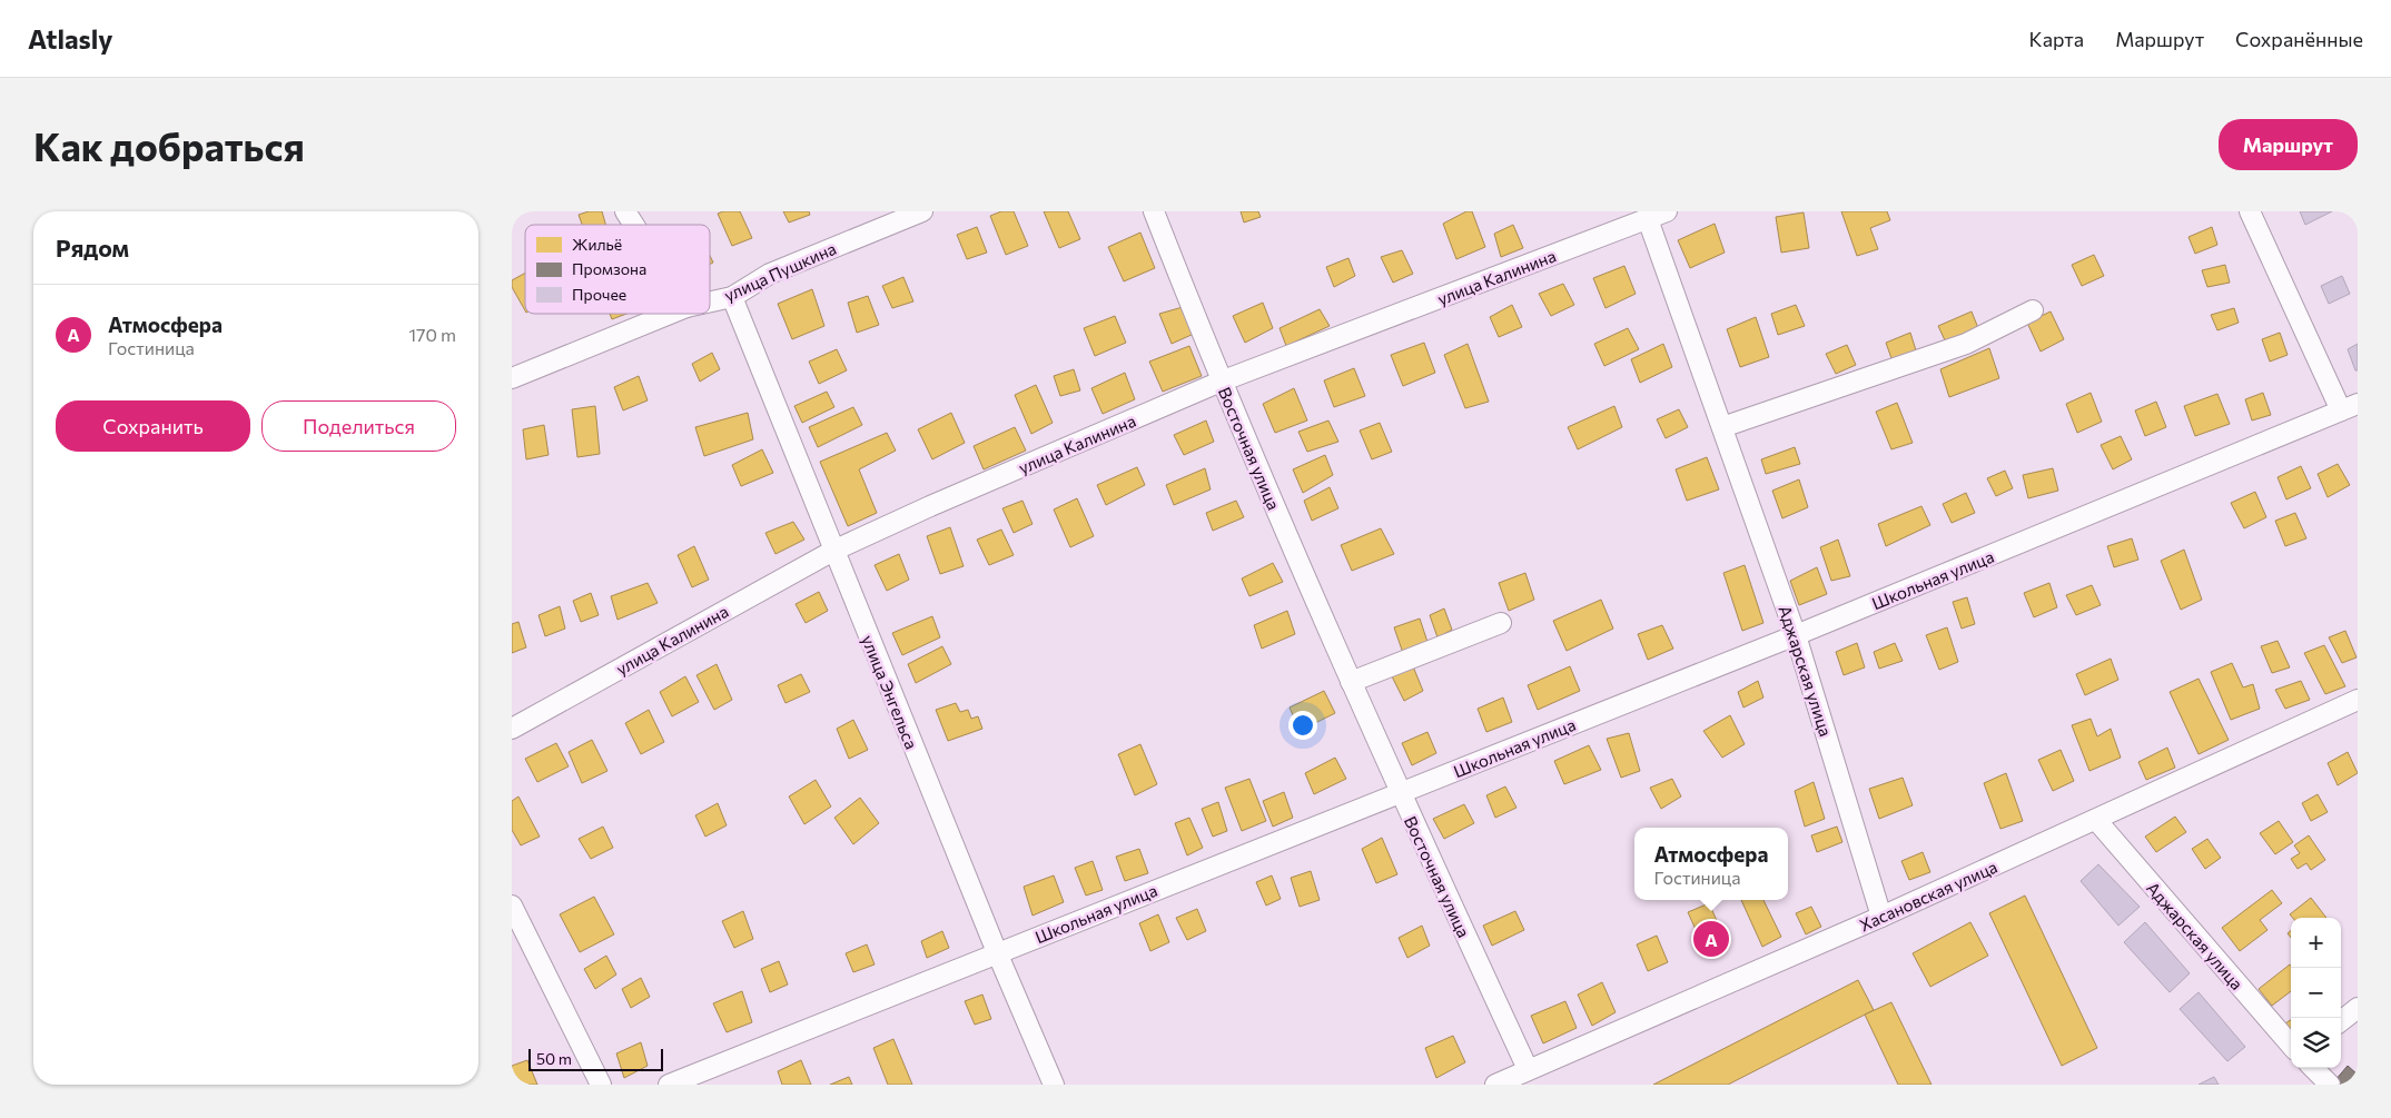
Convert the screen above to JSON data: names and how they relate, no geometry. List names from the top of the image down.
{
  "streets": {
    "street": [
      "улица Пушкина",
      "улица Калинина",
      "Восточная улица",
      "Школьная улица",
      "Аджарская улица",
      "улица Энгельса",
      "Хасановская улица"
    ]
  },
  "crossings": [
    ["улица Пушкина", "улица Энгельса"],
    ["улица Калинина", "Восточная улица"],
    ["улица Калинина", "Аджарская улица"],
    ["улица Калинина", "улица Энгельса"],
    ["Восточная улица", "Школьная улица"],
    ["Восточная улица", "Хасановская улица"],
    ["Школьная улица", "Аджарская улица"],
    ["Школьная улица", "улица Энгельса"],
    ["Аджарская улица", "Хасановская улица"]
  ],
  "legend": ["Жильё", "Промзона", "Прочее"],
  "scale_bar": "50 m",
  "page": {
    "header": "Atlasly",
    "nav": ["Карта", "Маршрут", "Сохранённые"],
    "buttons": [
      "Маршрут",
      ["Сохранить", "Поделиться"]
    ],
    "title": "Как добраться",
    "heading": "Рядом",
    "list": [
      {
        "mark": "A",
        "name": "Атмосфера",
        "note": "Гостиница",
        "value": "170 m"
      }
    ],
    "popup": ["Атмосфера", "Гостиница"],
    "map_buttons": ["+", "−"],
    "pins": "A",
    "scale": "50 m"
  }
}
